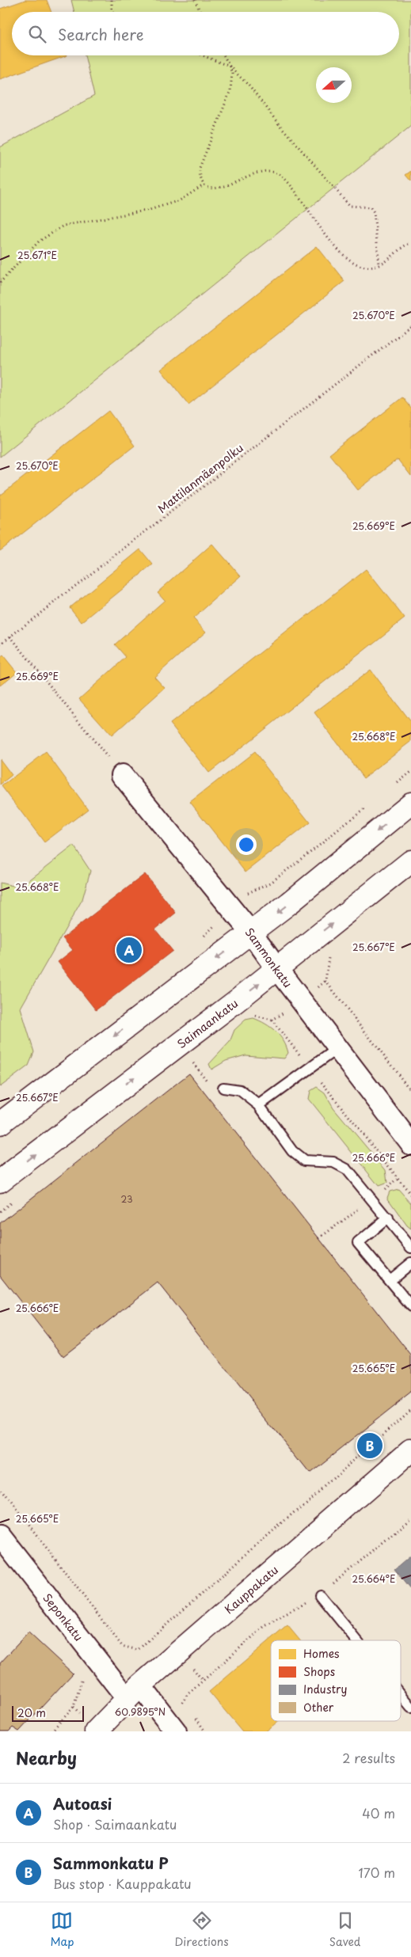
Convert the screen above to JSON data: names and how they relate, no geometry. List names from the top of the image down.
{
  "streets": {
    "main road": ["Saimaankatu", "Kauppakatu"],
    "street": ["Sammonkatu", "Seponkatu"],
    "path": ["Mattilanmäenpolku"]
  },
  "crossings": [
    ["Sammonkatu", "Saimaankatu"],
    ["Kauppakatu", "Seponkatu"]
  ],
  "house_numbers": ["23"],
  "legend": [
    "Homes",
    "Shops",
    "Industry",
    "Other"
  ],
  "scale_bar": "20 m",
  "north": "left",
  "page": {
    "search": "Search here",
    "pins": ["A", "B"],
    "scale": "20 m",
    "heading": ["Nearby", "2 results"],
    "list": [
      {
        "mark": "A",
        "name": "Autoasi",
        "note": "Shop · Saimaankatu",
        "value": "40 m"
      },
      {
        "mark": "B",
        "name": "Sammonkatu P",
        "note": "Bus stop · Kauppakatu",
        "value": "170 m"
      }
    ],
    "nav": ["Map", "Directions", "Saved"]
  },
  "coordinates": [
    "25.671°E",
    "25.670°E",
    "25.669°E",
    "25.668°E",
    "25.667°E",
    "25.666°E",
    "25.665°E",
    "25.664°E",
    "60.9895°N"
  ]
}
